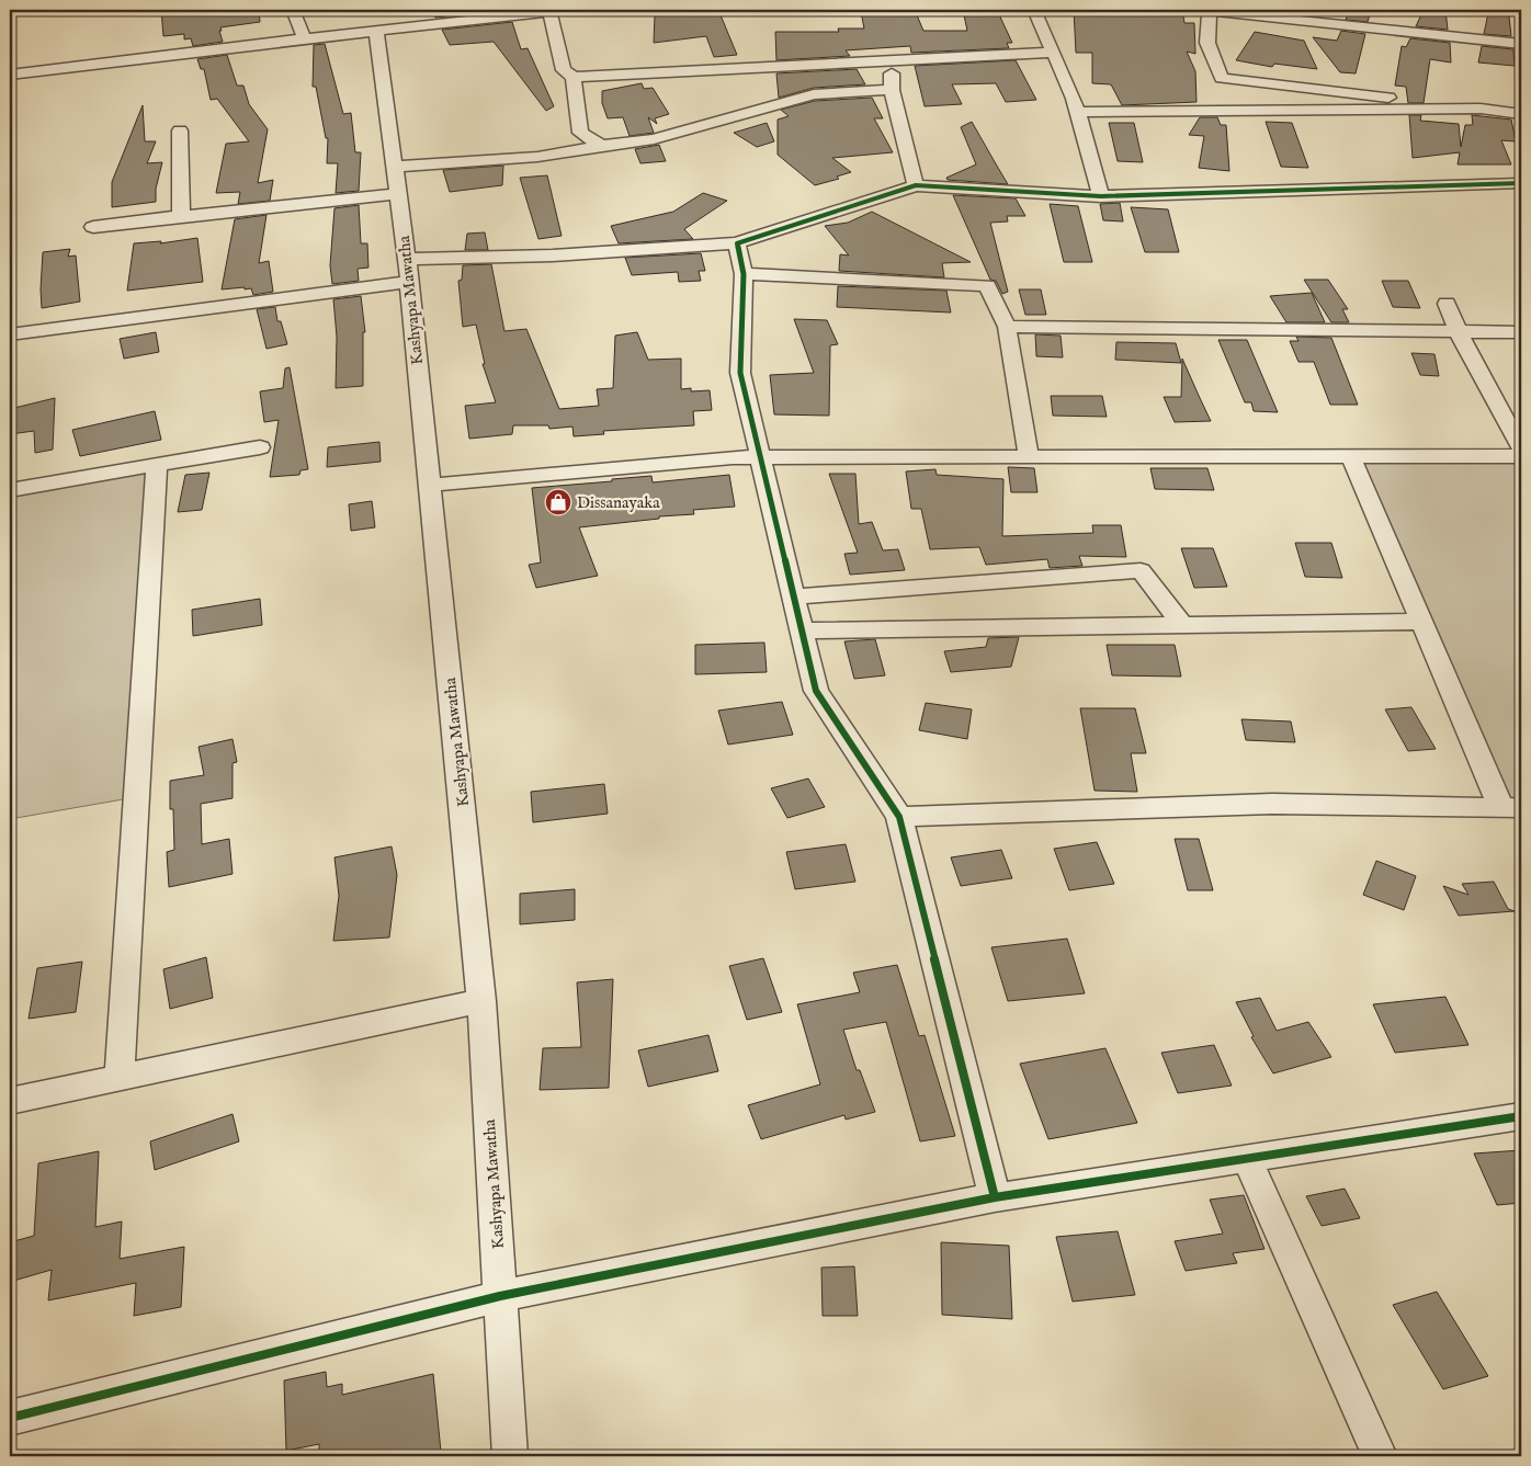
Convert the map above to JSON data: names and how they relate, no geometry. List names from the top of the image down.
{
  "streets": {
    "street": ["Kashyapa Mawatha"]
  },
  "places": {
    "shop": ["Dissanayaka"]
  }
}
